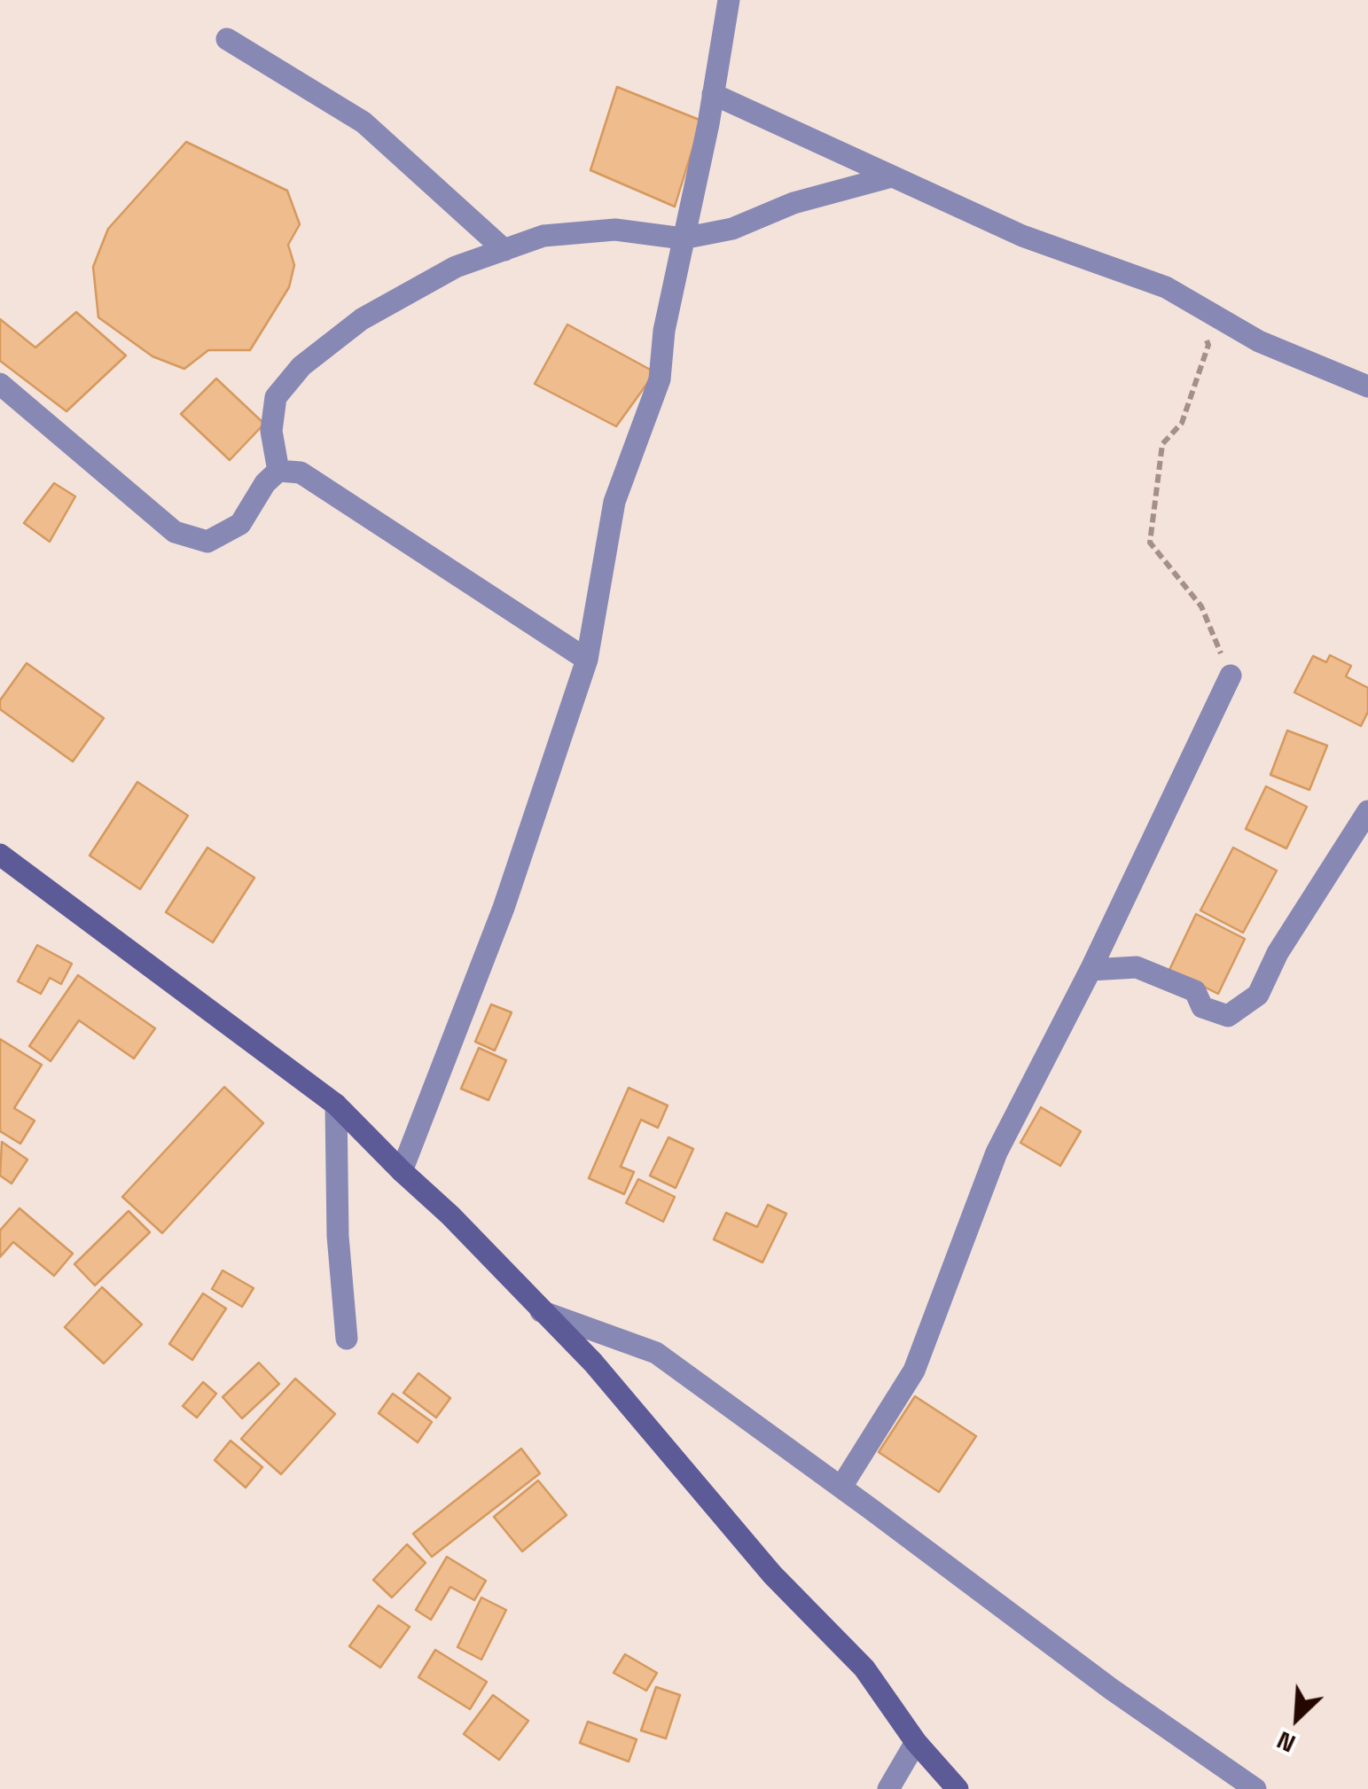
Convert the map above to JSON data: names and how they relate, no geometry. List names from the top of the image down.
{
  "north": "bottom left"
}
